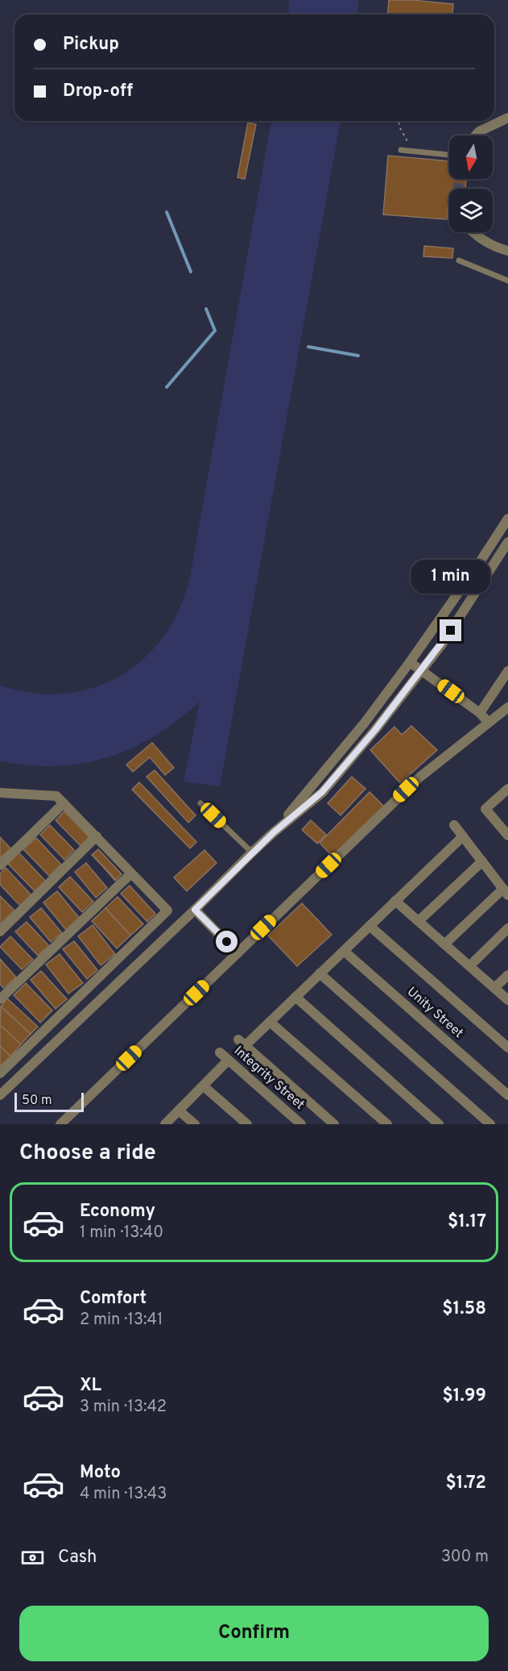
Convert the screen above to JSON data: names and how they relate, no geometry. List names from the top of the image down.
{
  "streets": {
    "street": ["Unity Street", "Integrity Street"]
  },
  "scale_bar": "50 m",
  "north": "bottom",
  "page": {
    "banner": ["Pickup", "Drop-off"],
    "bubble": "1 min",
    "scale": "50 m",
    "heading": "Choose a ride",
    "list": [
      {
        "name": "Economy",
        "note": "1 min · 13:40",
        "value": "$1.17"
      },
      {
        "name": "Comfort",
        "note": "2 min · 13:41",
        "value": "$1.58"
      },
      {
        "name": "XL",
        "note": "3 min · 13:42",
        "value": "$1.99"
      },
      {
        "name": "Moto",
        "note": "4 min · 13:43",
        "value": "$1.72"
      }
    ],
    "pay": ["Cash", "300 m"],
    "buttons": "Confirm"
  }
}
